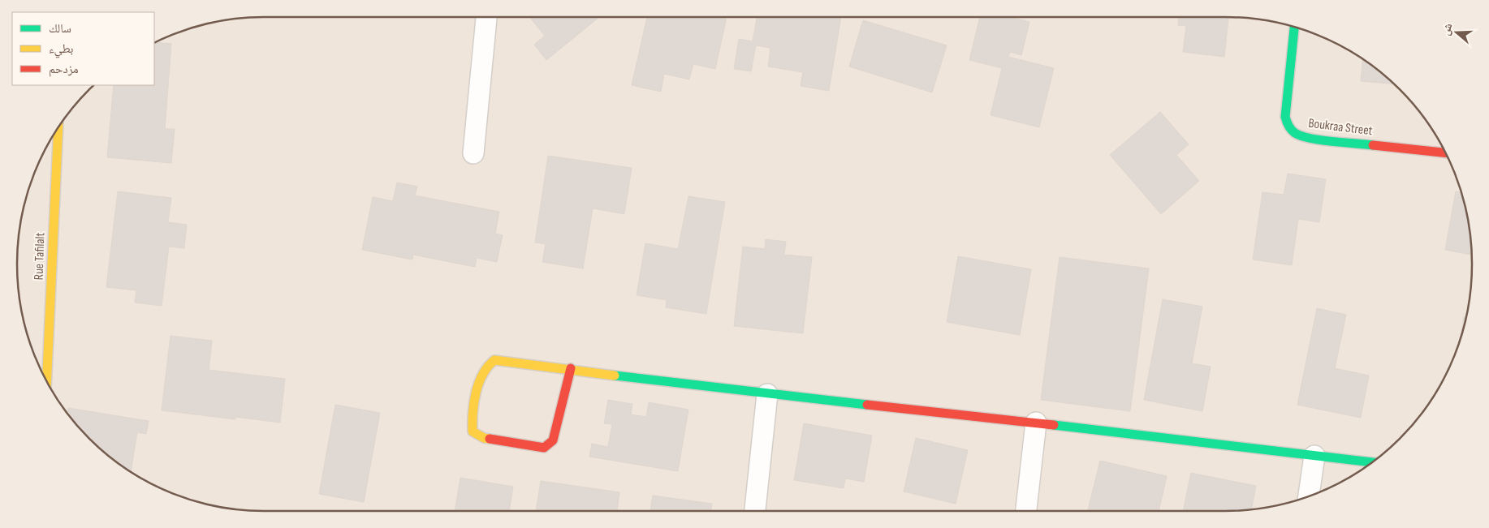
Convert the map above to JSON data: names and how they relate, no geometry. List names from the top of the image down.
{
  "streets": {
    "street": ["Boukraa Street", "Rue Tafilalt"]
  },
  "legend": ["سالك", "بطيء", "مزدحم"],
  "north": "left"
}
